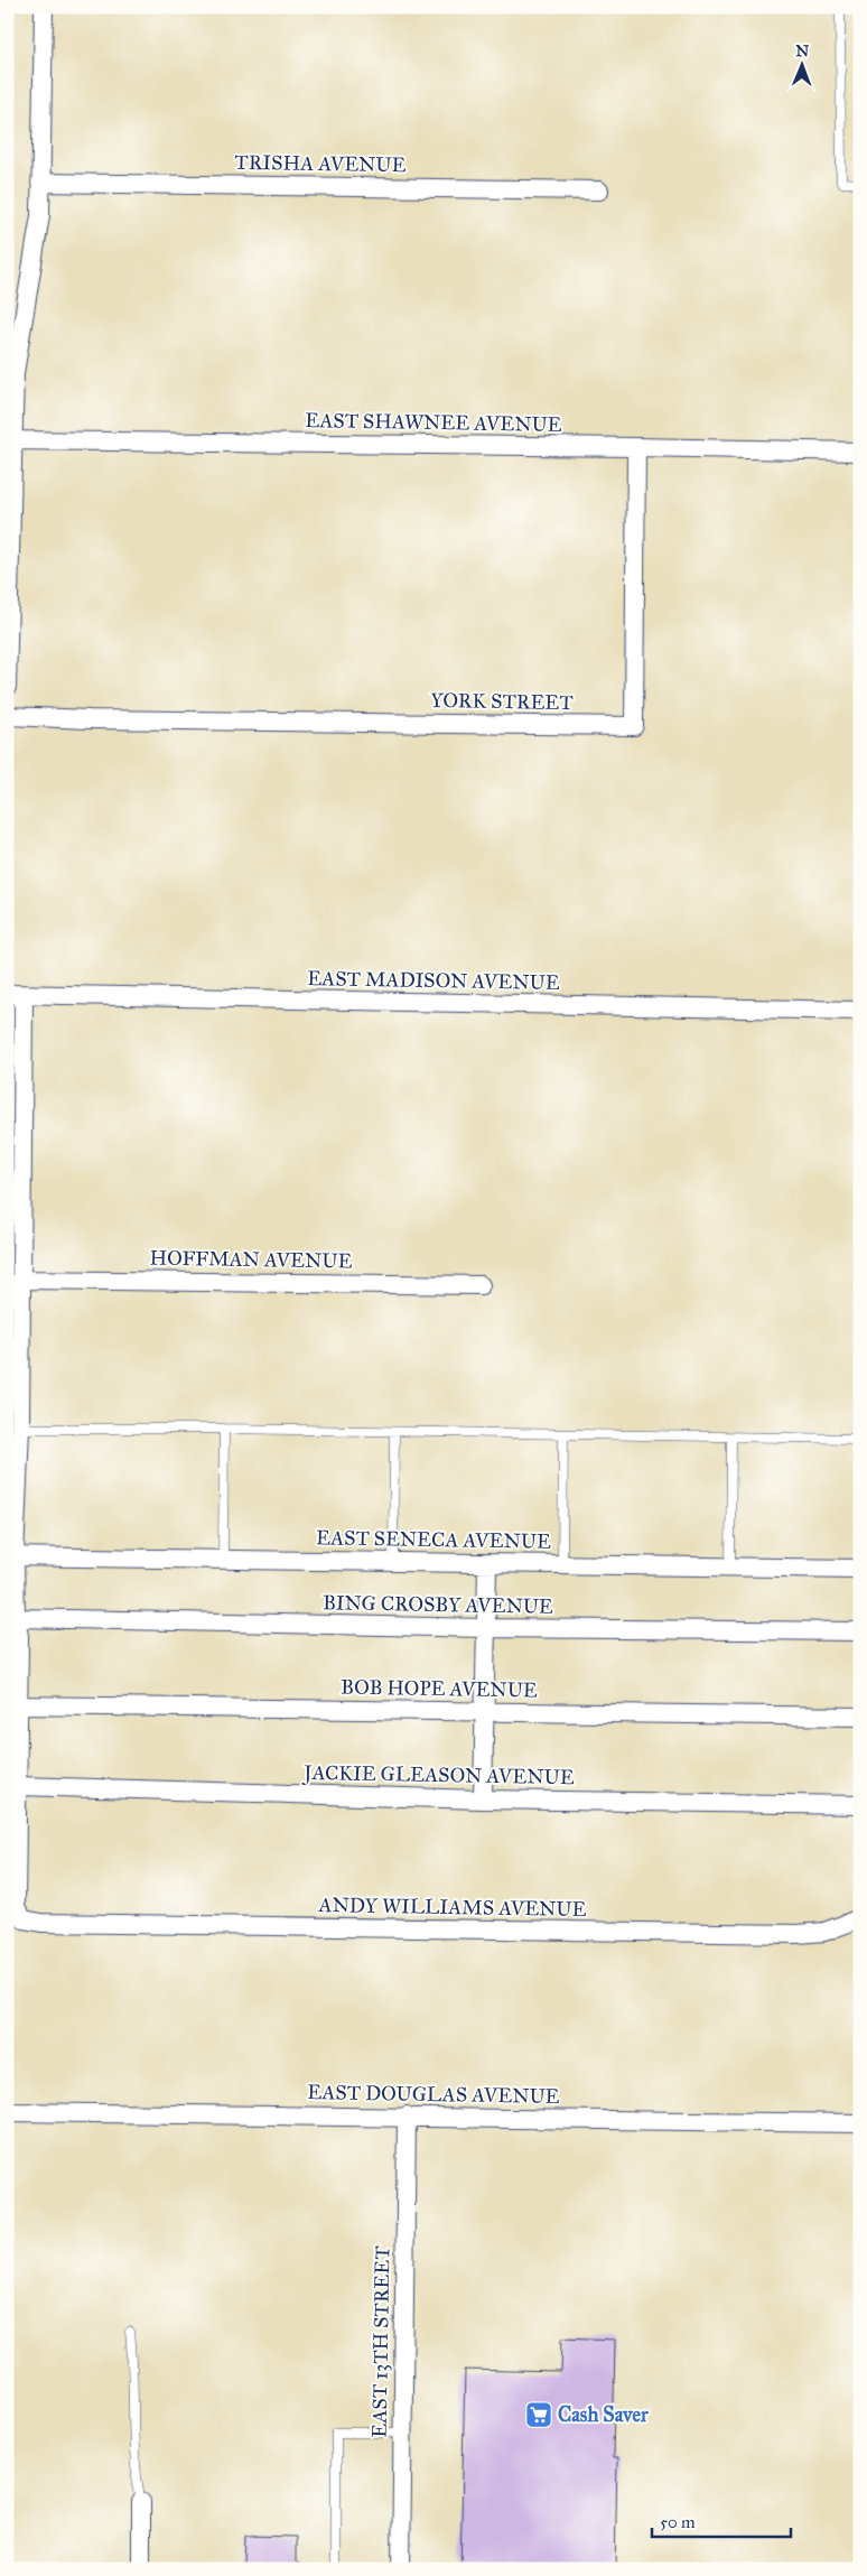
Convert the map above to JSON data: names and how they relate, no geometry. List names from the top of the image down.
{
  "streets": {
    "street": [
      "TRISHA AVENUE",
      "EAST SHAWNEE AVENUE",
      "YORK STREET",
      "EAST MADISON AVENUE",
      "HOFFMAN AVENUE",
      "EAST SENECA AVENUE",
      "BING CROSBY AVENUE",
      "BOB HOPE AVENUE",
      "JACKIE GLEASON AVENUE",
      "ANDY WILLIAMS AVENUE",
      "EAST DOUGLAS AVENUE",
      "EAST 13TH STREET"
    ]
  },
  "crossings": [
    ["EAST SHAWNEE AVENUE", "YORK STREET"],
    ["JACKIE GLEASON AVENUE", "ANDY WILLIAMS AVENUE"],
    ["EAST DOUGLAS AVENUE", "EAST 13TH STREET"]
  ],
  "places": {
    "supermarket": ["Cash Saver"]
  },
  "scale_bar": "50 m",
  "north": "top"
}
